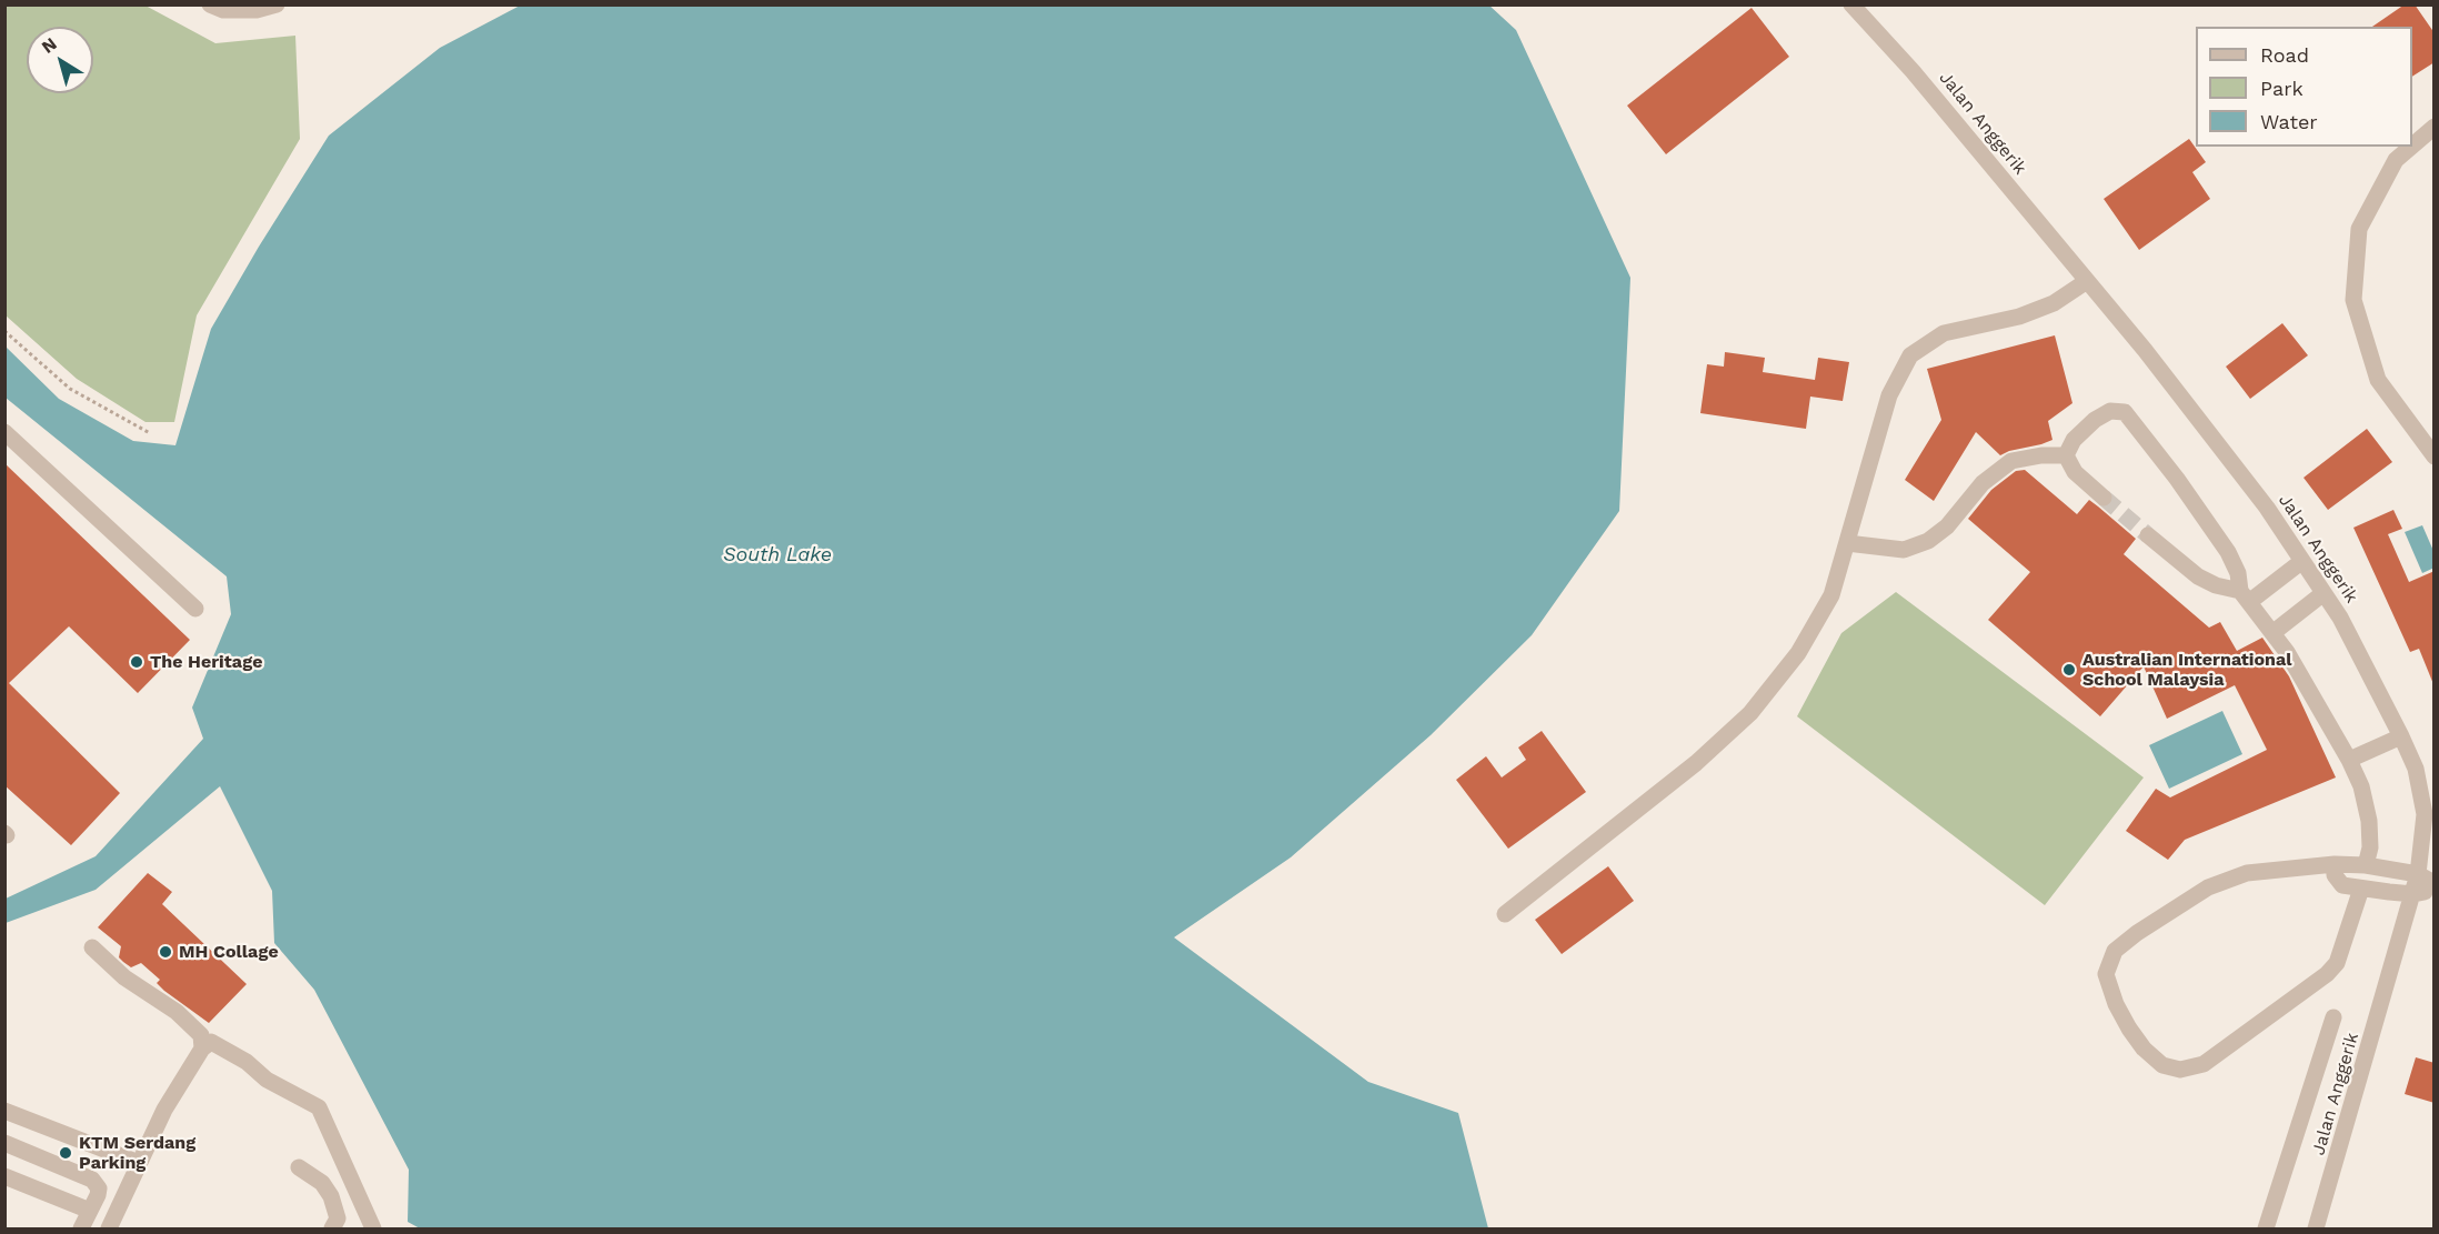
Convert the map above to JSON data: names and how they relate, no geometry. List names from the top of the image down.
{
  "streets": {
    "street": ["Jalan Anggerik"]
  },
  "water": ["South Lake"],
  "places": [
    "The Heritage",
    "Australian International School Malaysia",
    "MH Collage",
    "KTM Serdang Parking"
  ],
  "legend": ["Road", "Park", "Water"],
  "north": "top left"
}
